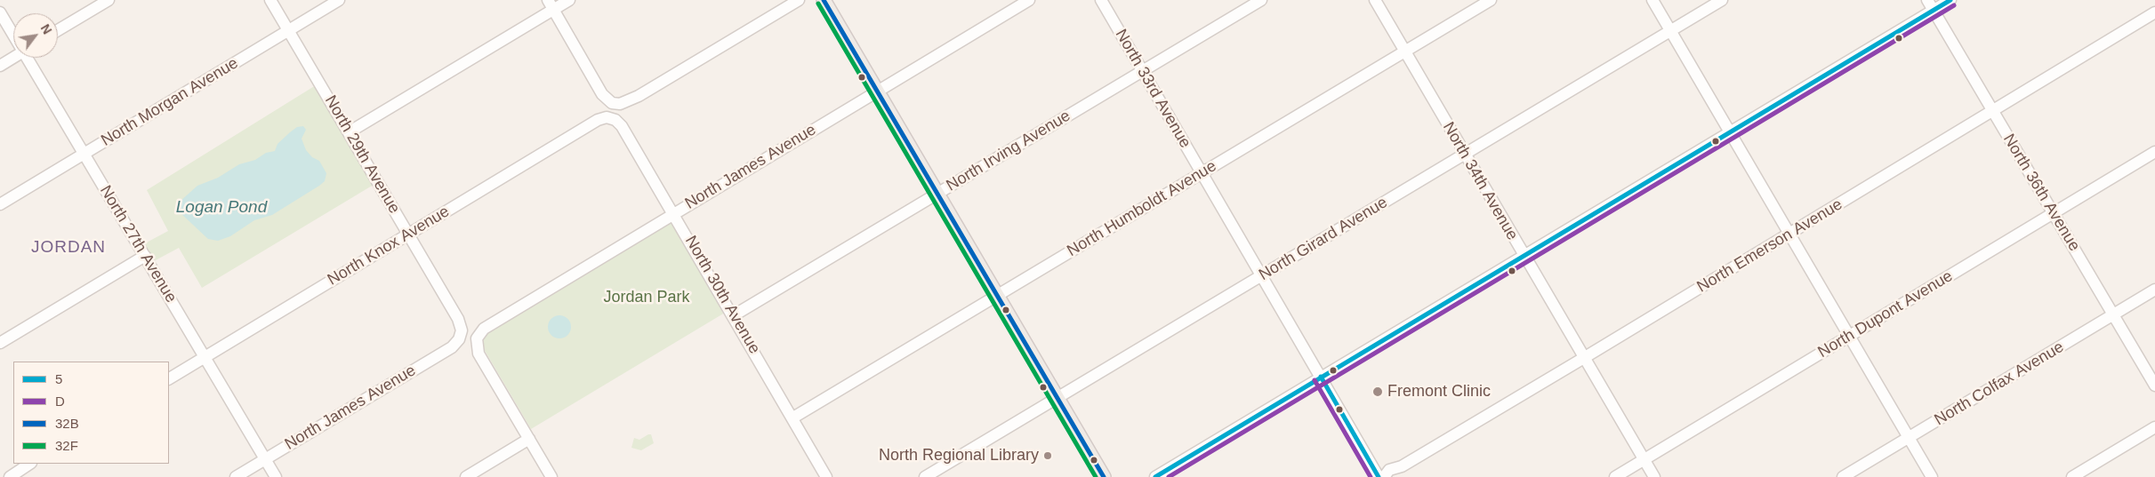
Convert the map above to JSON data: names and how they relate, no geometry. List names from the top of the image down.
{
  "streets": {
    "street": [
      "North 33rd Avenue",
      "North Morgan Avenue",
      "North Irving Avenue",
      "North 29th Avenue",
      "North James Avenue",
      "North 34th Avenue",
      "North 36th Avenue",
      "North Humboldt Avenue",
      "North Girard Avenue",
      "North 27th Avenue",
      "North Knox Avenue",
      "North Emerson Avenue",
      "North 30th Avenue",
      "North Dupont Avenue",
      "North Colfax Avenue"
    ]
  },
  "crossings": [
    ["North 33rd Avenue", "North Irving Avenue"],
    ["North 33rd Avenue", "North Humboldt Avenue"],
    ["North 33rd Avenue", "North Girard Avenue"],
    ["North Morgan Avenue", "North 29th Avenue"],
    ["North Morgan Avenue", "North 27th Avenue"],
    ["North Irving Avenue", "North 30th Avenue"],
    ["North 29th Avenue", "North James Avenue"],
    ["North 29th Avenue", "North Knox Avenue"],
    ["North James Avenue", "North 27th Avenue"],
    ["North James Avenue", "North 30th Avenue"],
    ["North 34th Avenue", "North Humboldt Avenue"],
    ["North 34th Avenue", "North Girard Avenue"],
    ["North 34th Avenue", "North Emerson Avenue"],
    ["North 34th Avenue", "North Dupont Avenue"],
    ["North 36th Avenue", "North Emerson Avenue"],
    ["North 36th Avenue", "North Dupont Avenue"],
    ["North 36th Avenue", "North Colfax Avenue"],
    ["North Humboldt Avenue", "North 30th Avenue"],
    ["North 27th Avenue", "North Knox Avenue"],
    ["North Knox Avenue", "North 30th Avenue"]
  ],
  "districts": ["JORDAN"],
  "water": ["Logan Pond"],
  "parks": ["Jordan Park"],
  "places": ["Fremont Clinic", "North Regional Library"],
  "lines": [
    "transit line 5",
    "transit line 32B",
    "transit line 32F",
    "transit line D"
  ],
  "legend": [
    "5",
    "D",
    "32B",
    "32F"
  ],
  "north": "top right"
}
